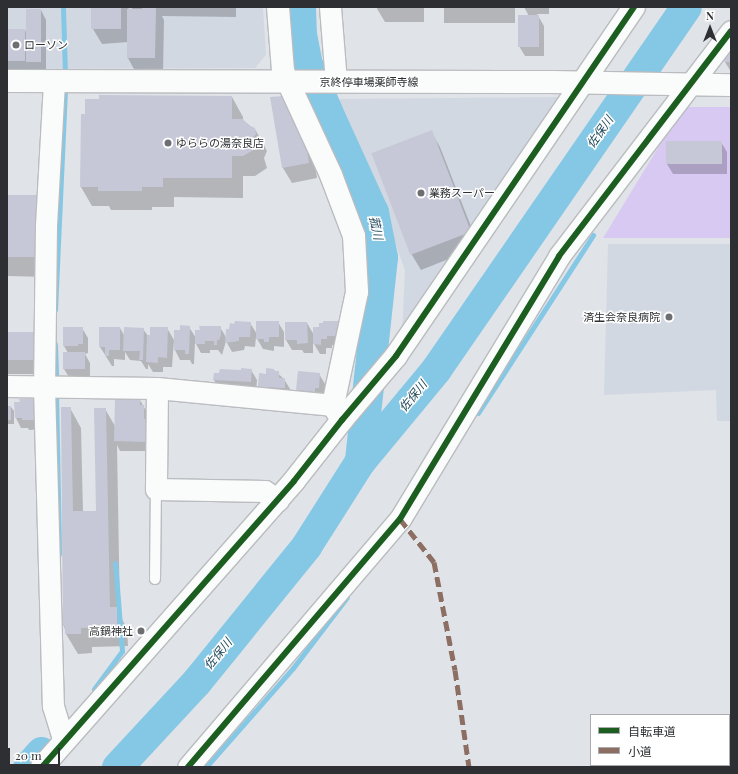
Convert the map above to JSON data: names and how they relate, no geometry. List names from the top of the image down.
{
  "streets": {
    "street": ["京終停車場薬師寺線"]
  },
  "water": ["佐保川", "菰川"],
  "places": [
    "ローソン",
    "ゆららの湯奈良店",
    "業務スーパー",
    "済生会奈良病院",
    "高鍋神社"
  ],
  "legend": ["自転車道", "小道"],
  "scale_bar": "20 m",
  "north": "top"
}
